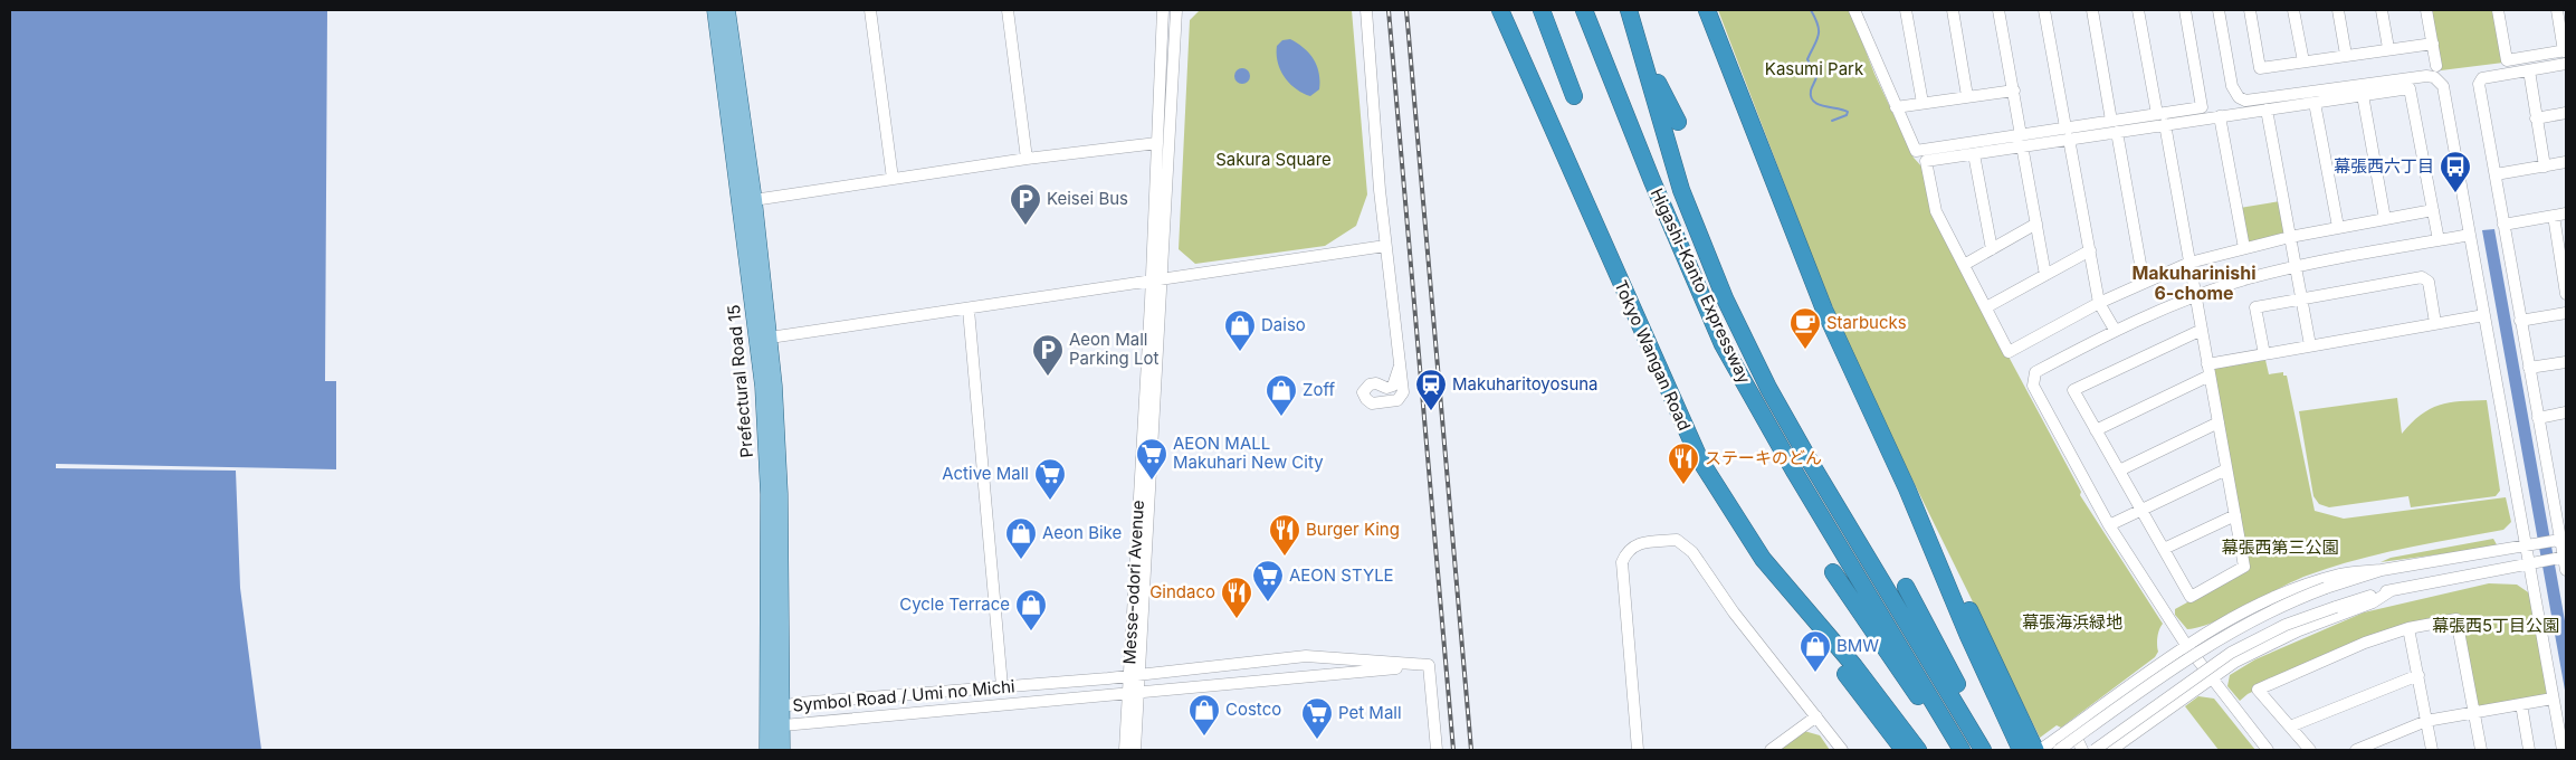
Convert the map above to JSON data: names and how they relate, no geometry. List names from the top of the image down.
{
  "streets": {
    "highway": ["Higashi-Kanto Expressway", "Tokyo Wangan Road"],
    "main road": ["Prefectural Road 15"],
    "street": ["Messe-odori Avenue", "Symbol Road / Umi no Michi"]
  },
  "crossings": [
    ["Prefectural Road 15", "Symbol Road / Umi no Michi"],
    ["Messe-odori Avenue", "Symbol Road / Umi no Michi"]
  ],
  "districts": ["Makuharinishi 6-chome"],
  "parks": [
    "Kasumi Park",
    "Sakura Square",
    "幕張西第三公園",
    "幕張海浜緑地",
    "幕張西5丁目公園"
  ],
  "places": {
    "bus stop": ["幕張西六丁目"],
    "parking": ["Keisei Bus", "Aeon Mall Parking Lot"],
    "cafe": ["Starbucks"],
    "shop": [
      "Daiso",
      "Zoff",
      "Aeon Bike",
      "Cycle Terrace",
      "BMW",
      "Costco"
    ],
    "station": ["Makuharitoyosuna"],
    "supermarket": [
      "AEON MALL Makuhari New City",
      "Active Mall",
      "AEON STYLE",
      "Pet Mall"
    ],
    "restaurant": ["ステーキのどん", "Burger King", "Gindaco"]
  }
}
